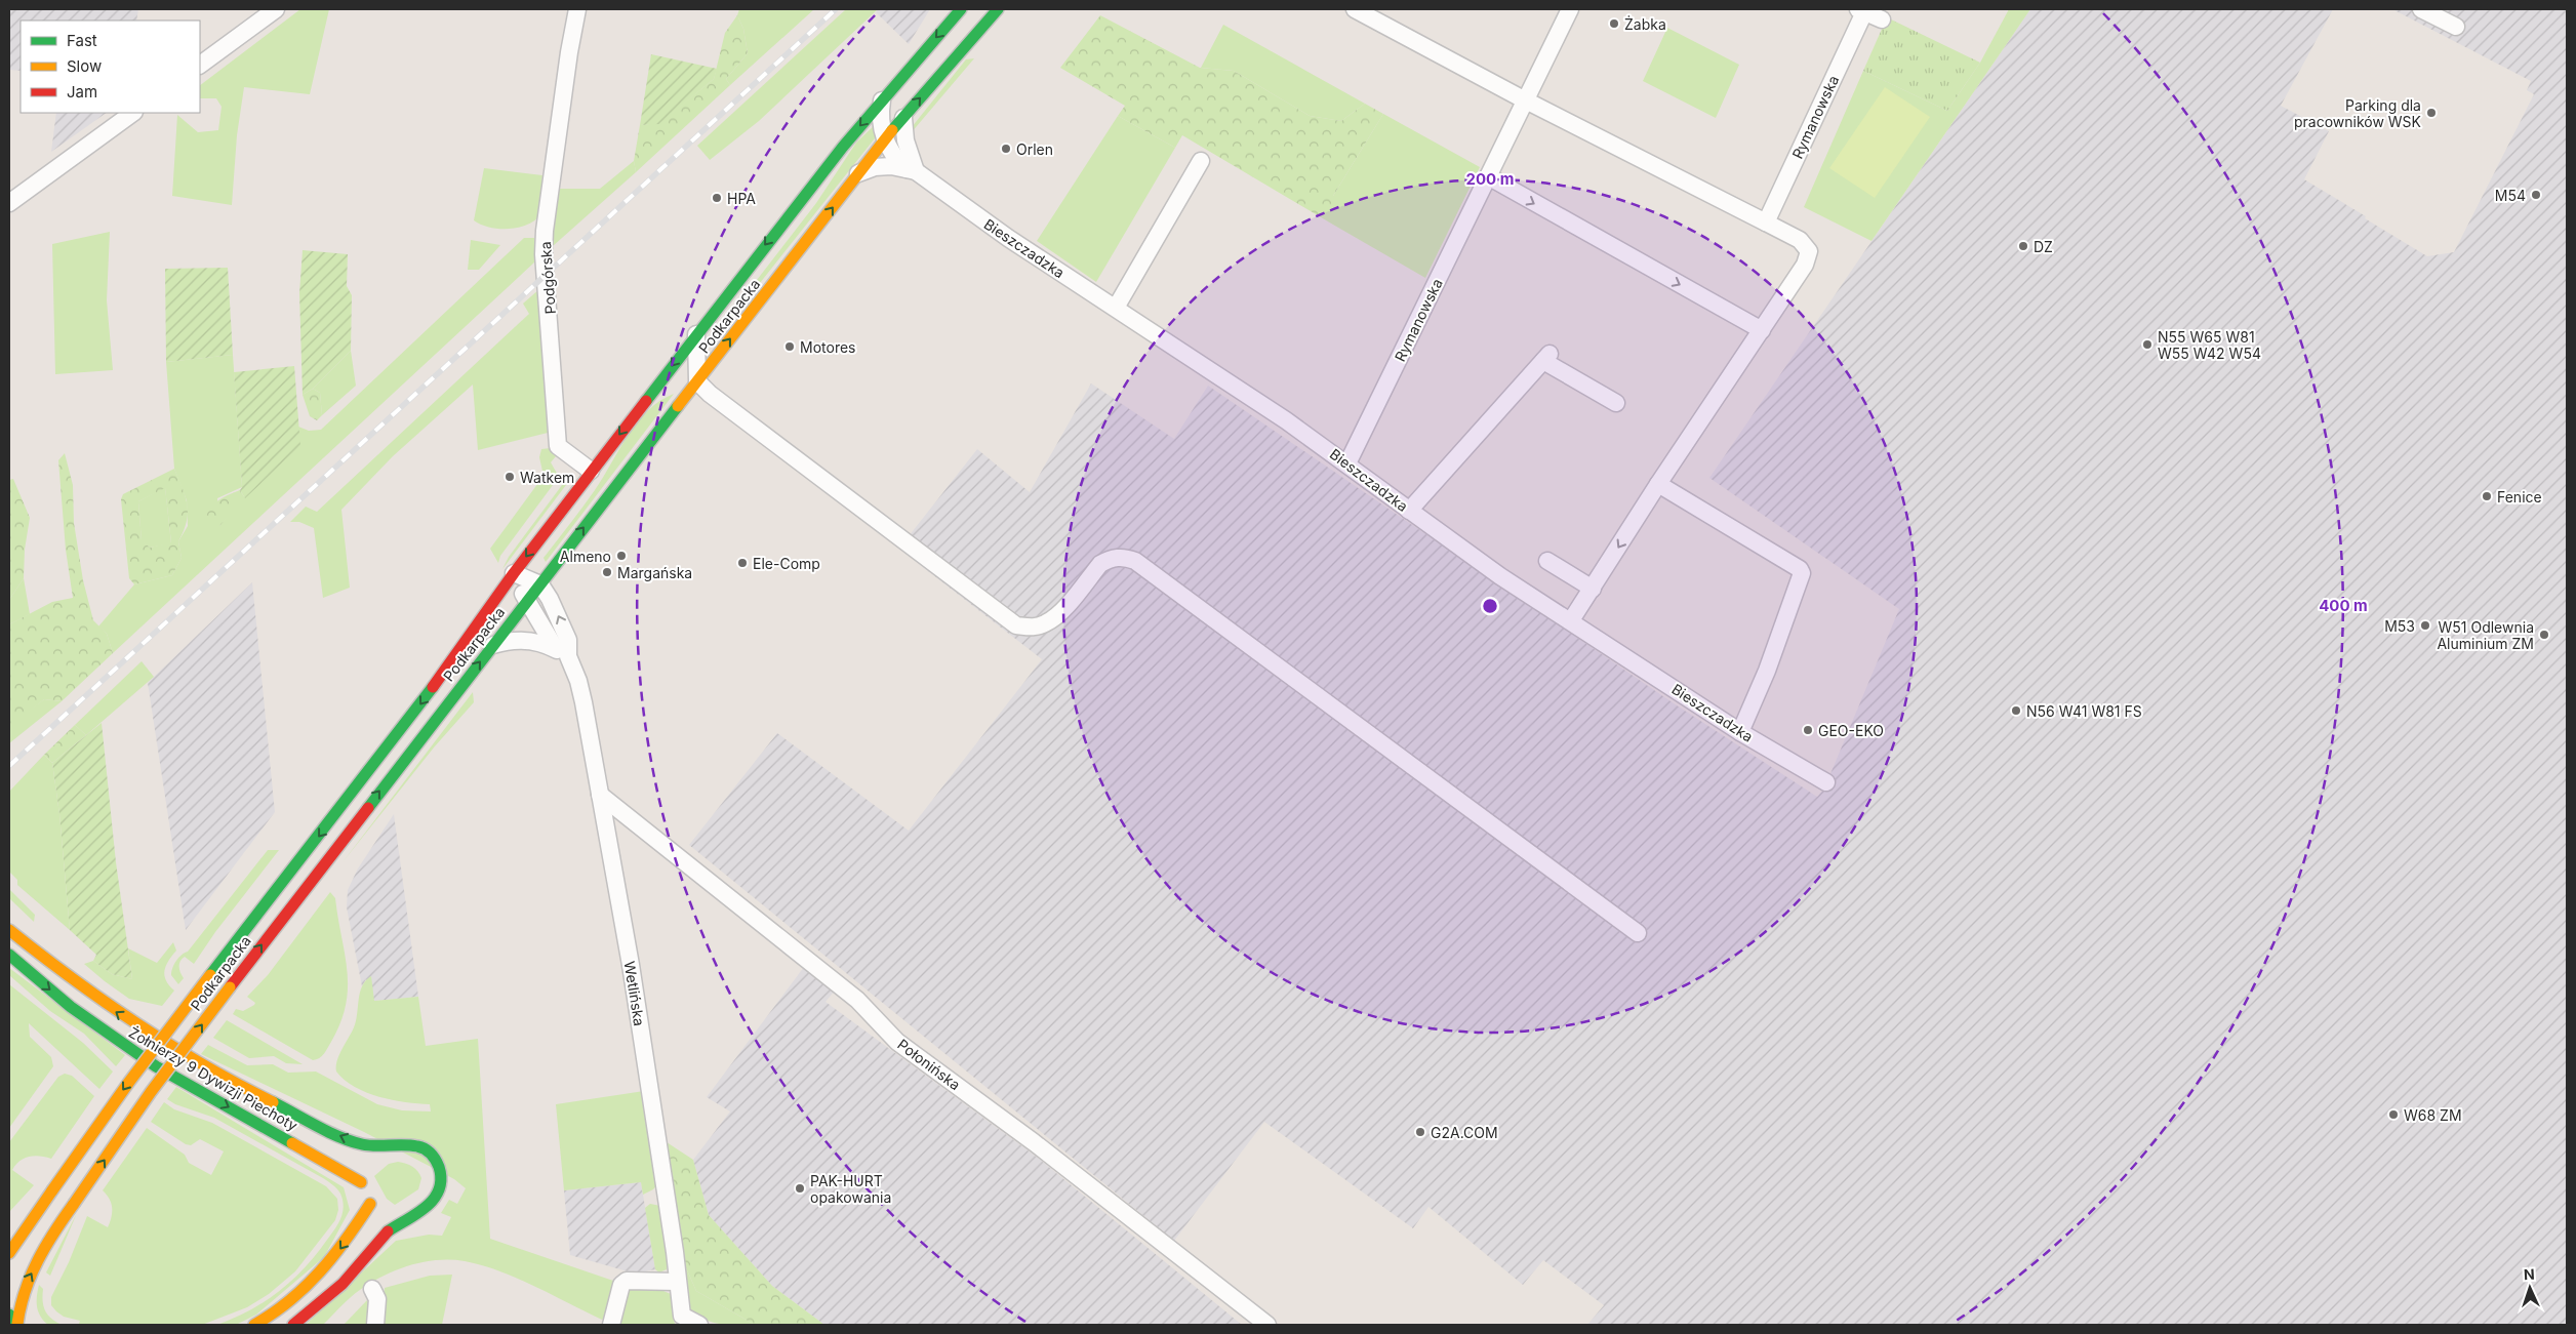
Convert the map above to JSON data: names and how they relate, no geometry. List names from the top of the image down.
{
  "streets": {
    "main road": ["Podkarpacka", "Żołnierzy 9 Dywizji Piechoty"],
    "street": [
      "Rymanowska",
      "Bieszczadzka",
      "Podgórska",
      "Wetlińska",
      "Połonińska"
    ]
  },
  "crossings": [
    ["Rymanowska", "Bieszczadzka"],
    ["Bieszczadzka", "Podkarpacka"],
    ["Podgórska", "Podkarpacka"],
    ["Podkarpacka", "Wetlińska"],
    ["Wetlińska", "Połonińska"]
  ],
  "places": [
    "Żabka",
    "Parking dla pracowników WSK",
    "Orlen",
    "M54",
    "HPA",
    "DZ",
    "N55 W65 W81 W55 W42 W54",
    "Motores",
    "Watkem",
    "Fenice",
    "Almeno",
    "Ele-Comp",
    "Margańska",
    "M53",
    "W51 Odlewnia Aluminium ZM",
    "N56 W41 W81 FS",
    "GEO-EKO",
    "W68 ZM",
    "G2A.COM",
    "PAK-HURT opakowania"
  ],
  "legend": ["Fast", "Slow", "Jam"],
  "north": "top",
  "rings": ["200 m", "400 m"]
}
